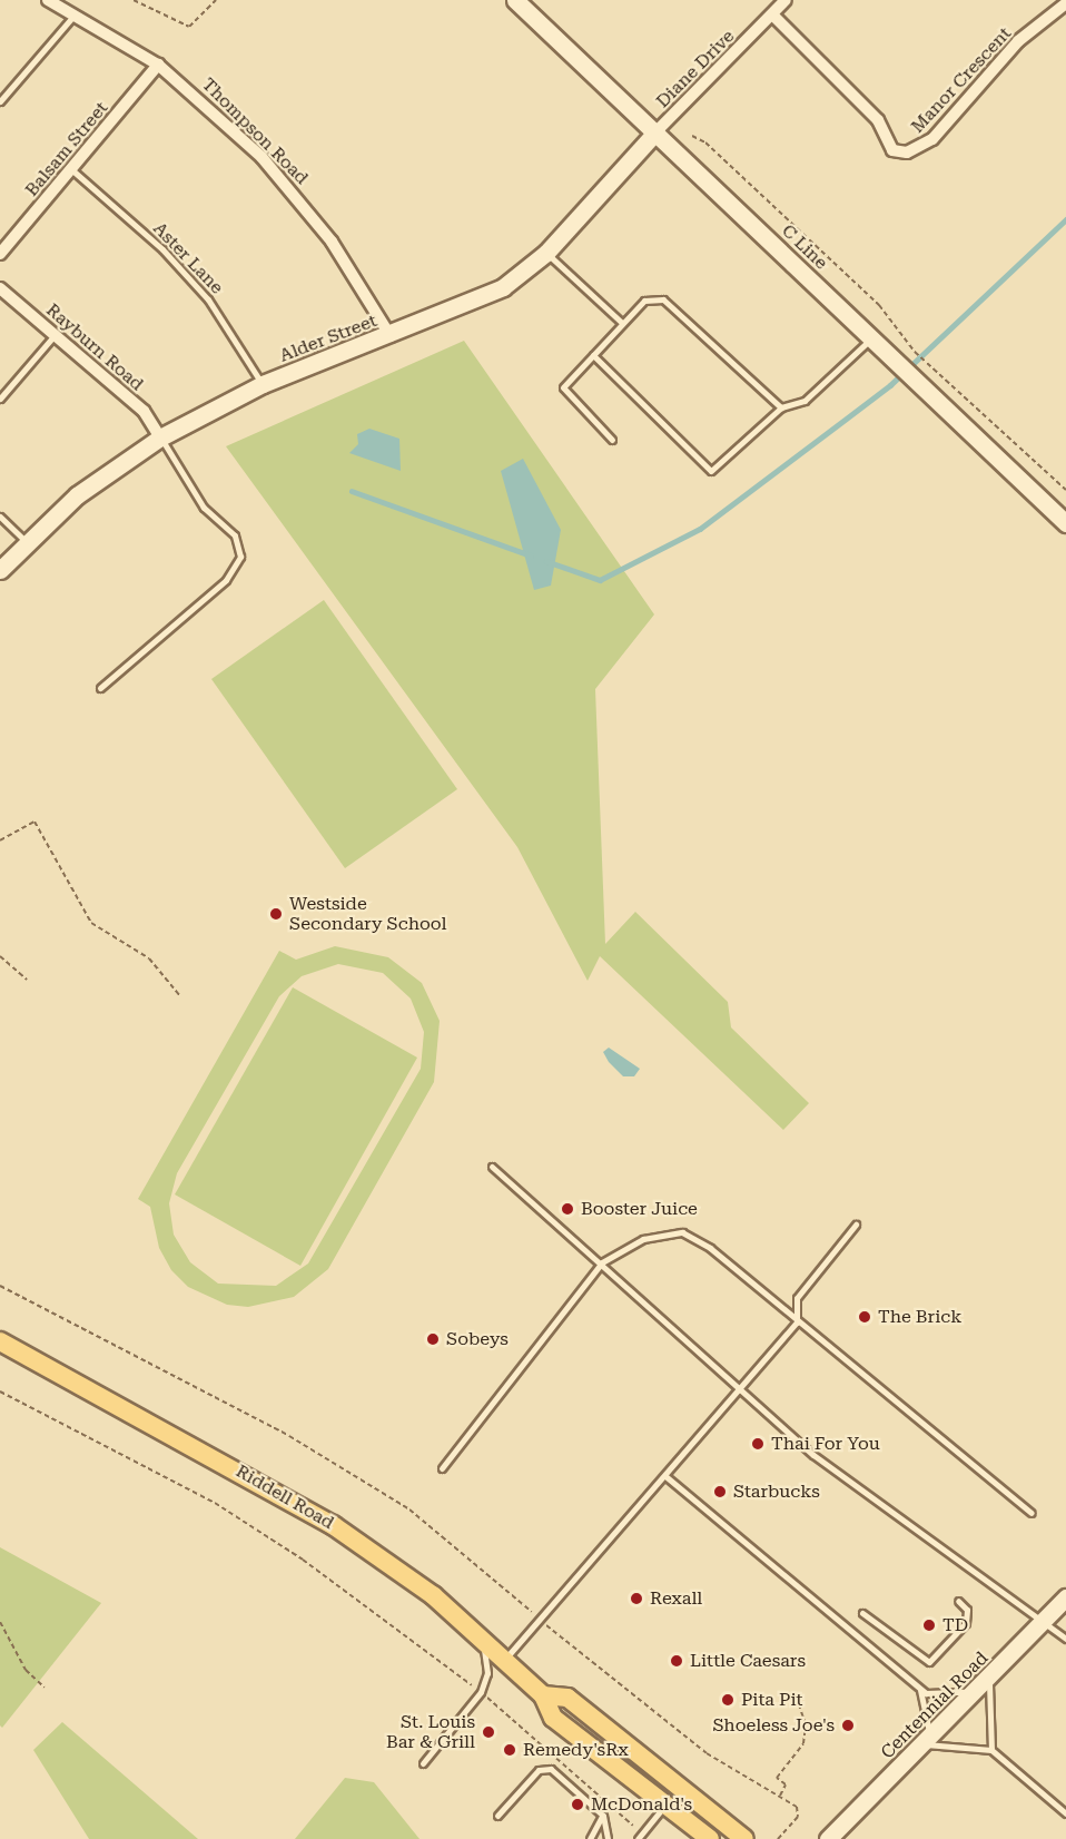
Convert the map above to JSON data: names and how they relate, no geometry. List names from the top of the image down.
{
  "streets": {
    "main road": ["Riddell Road"],
    "street": [
      "Diane Drive",
      "Manor Crescent",
      "Thompson Road",
      "Balsam Street",
      "C Line",
      "Alder Street",
      "Rayburn Road",
      "Centennial Road"
    ],
    "lane": ["Aster Lane"]
  },
  "crossings": [
    ["Diane Drive", "Manor Crescent"],
    ["Diane Drive", "C Line"],
    ["Diane Drive", "Alder Street"],
    ["Thompson Road", "Balsam Street"],
    ["Thompson Road", "Alder Street"],
    ["Balsam Street", "Aster Lane"],
    ["C Line", "Alder Street"],
    ["Aster Lane", "Alder Street"],
    ["Alder Street", "Rayburn Road"]
  ],
  "places": [
    "Westside Secondary School",
    "Booster Juice",
    "The Brick",
    "Sobeys",
    "Thai For You",
    "Starbucks",
    "Rexall",
    "TD",
    "Little Caesars",
    "Pita Pit",
    "Shoeless Joe's",
    "St. Louis Bar & Grill",
    "Remedy'sRx",
    "McDonald's"
  ]
}
